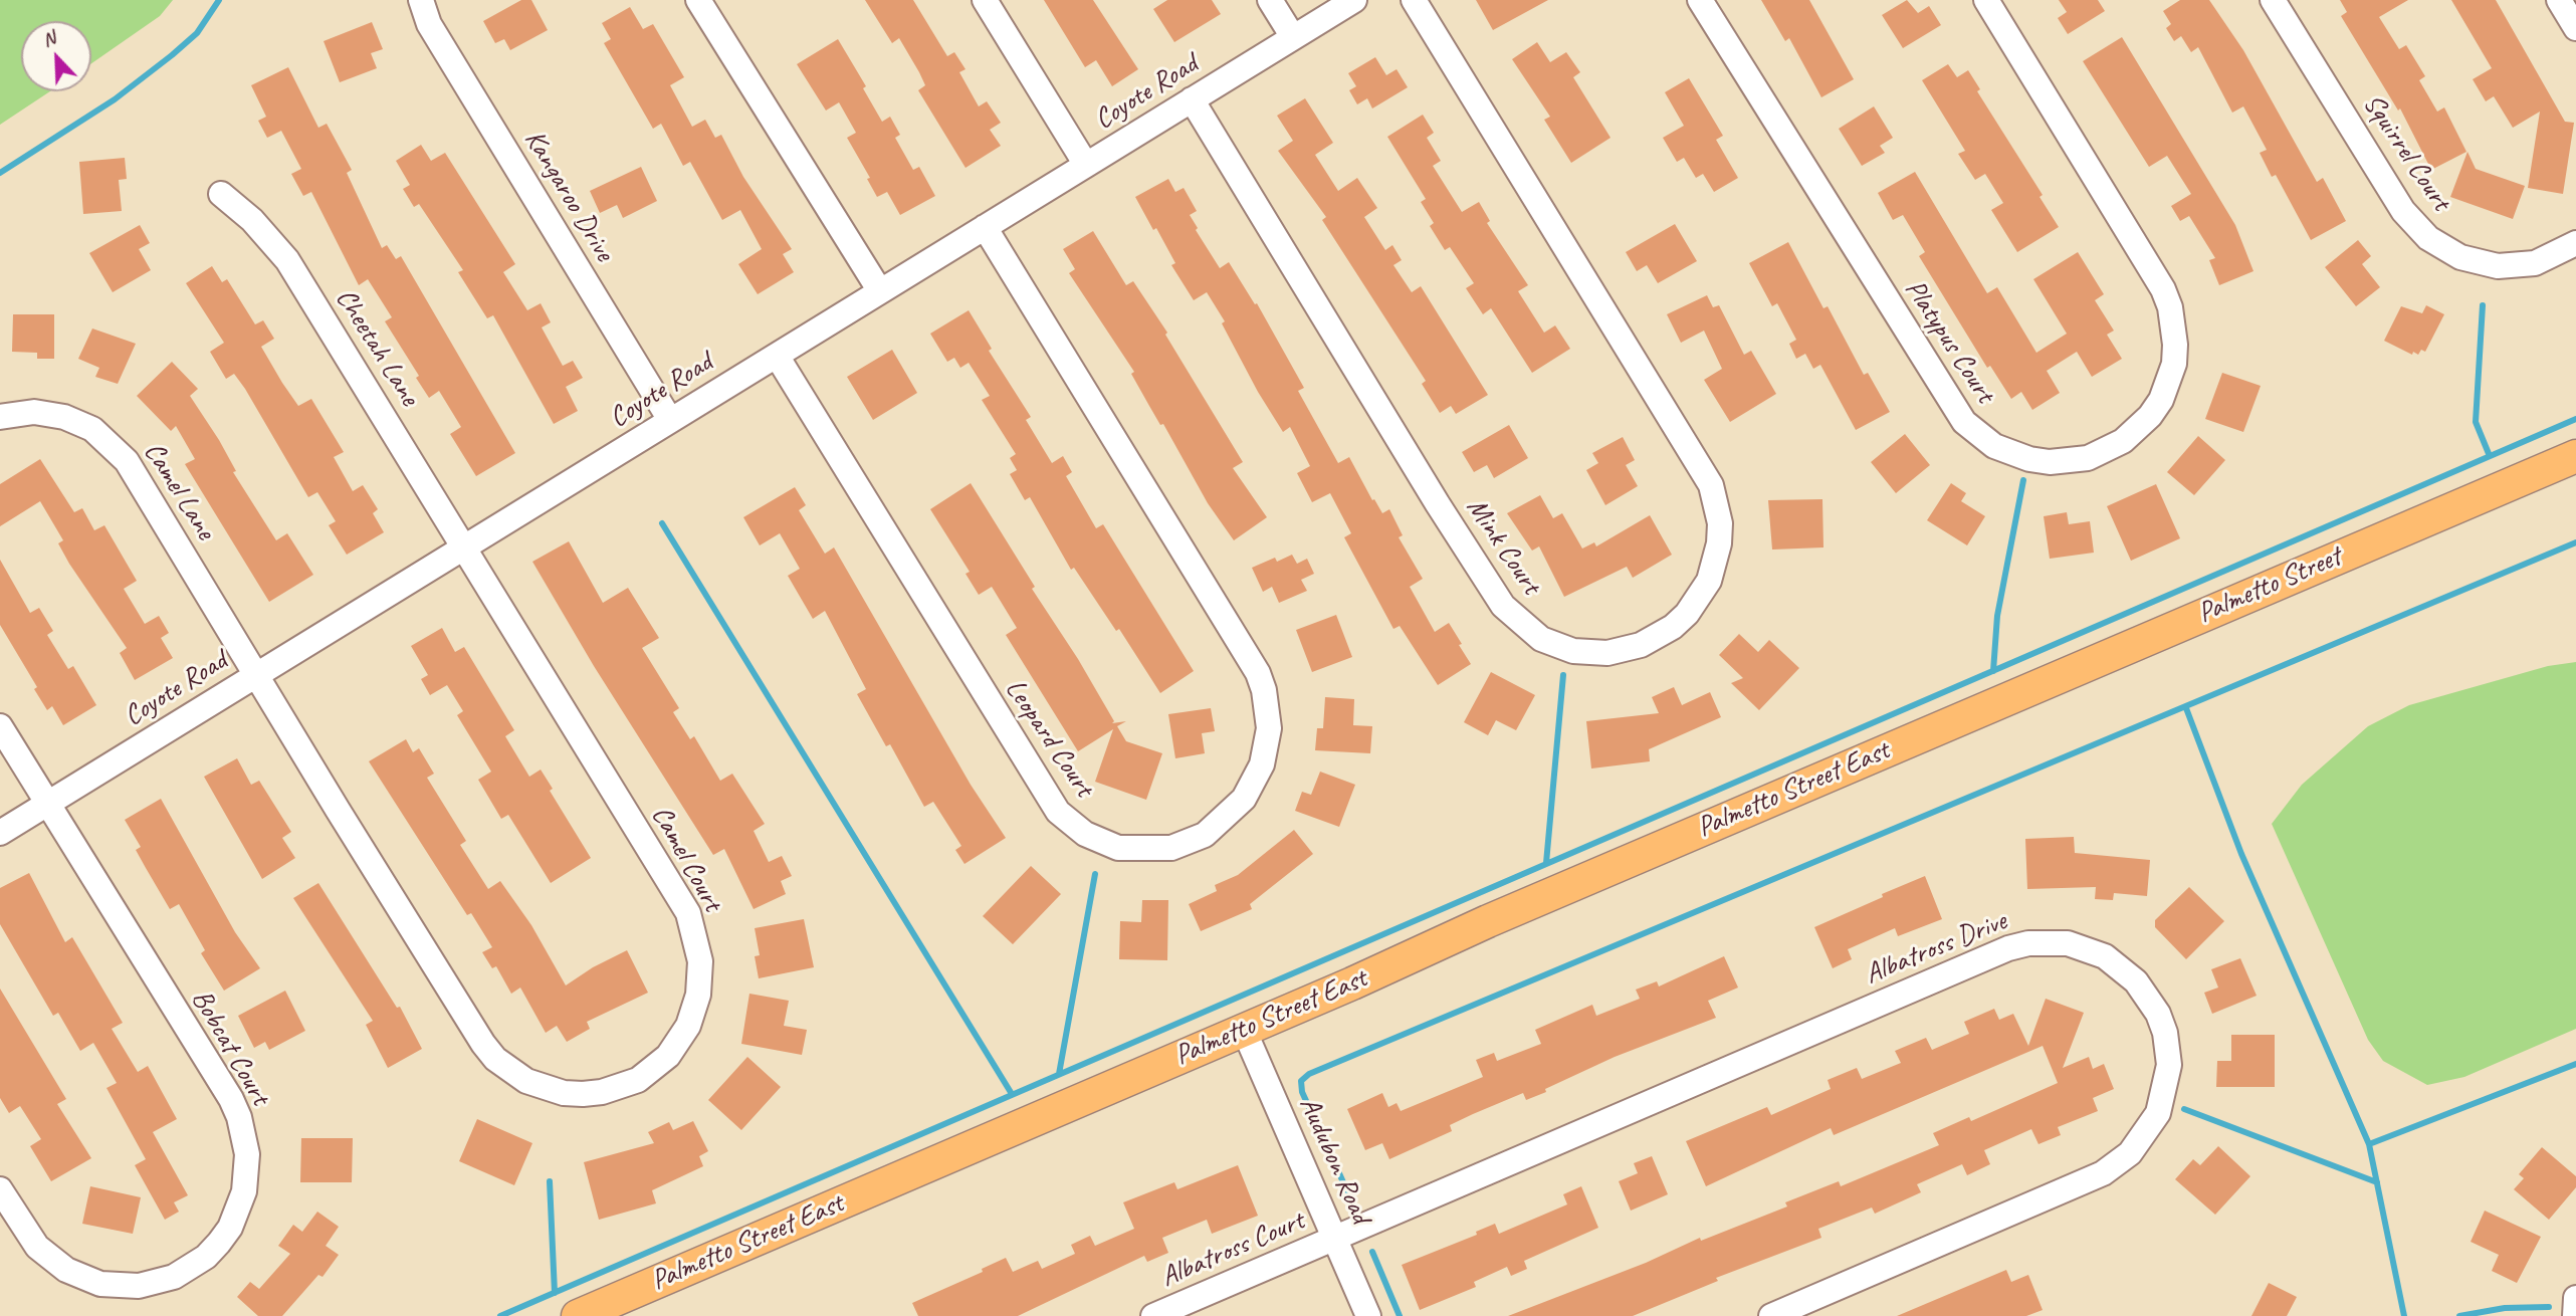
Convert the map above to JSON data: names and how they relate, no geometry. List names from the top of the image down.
{
  "streets": {
    "main road": ["Palmetto Street", "Palmetto Street East"],
    "street": [
      "Coyote Road",
      "Squirrel Court",
      "Kangaroo Drive",
      "Platypus Court",
      "Cheetah Lane",
      "Camel Lane",
      "Mink Court",
      "Leopard Court",
      "Camel Court",
      "Albatross Drive",
      "Bobcat Court",
      "Audubon Road",
      "Albatross Court"
    ]
  },
  "crossings": [
    ["Coyote Road", "Kangaroo Drive"],
    ["Coyote Road", "Cheetah Lane"],
    ["Coyote Road", "Camel Lane"],
    ["Coyote Road", "Mink Court"],
    ["Coyote Road", "Leopard Court"],
    ["Coyote Road", "Camel Court"],
    ["Coyote Road", "Bobcat Court"],
    ["Cheetah Lane", "Camel Court"],
    ["Camel Lane", "Camel Court"],
    ["Palmetto Street", "Palmetto Street East"],
    ["Palmetto Street East", "Audubon Road"],
    ["Albatross Drive", "Audubon Road"],
    ["Albatross Drive", "Albatross Court"],
    ["Audubon Road", "Albatross Court"]
  ],
  "north": "top left"
}
